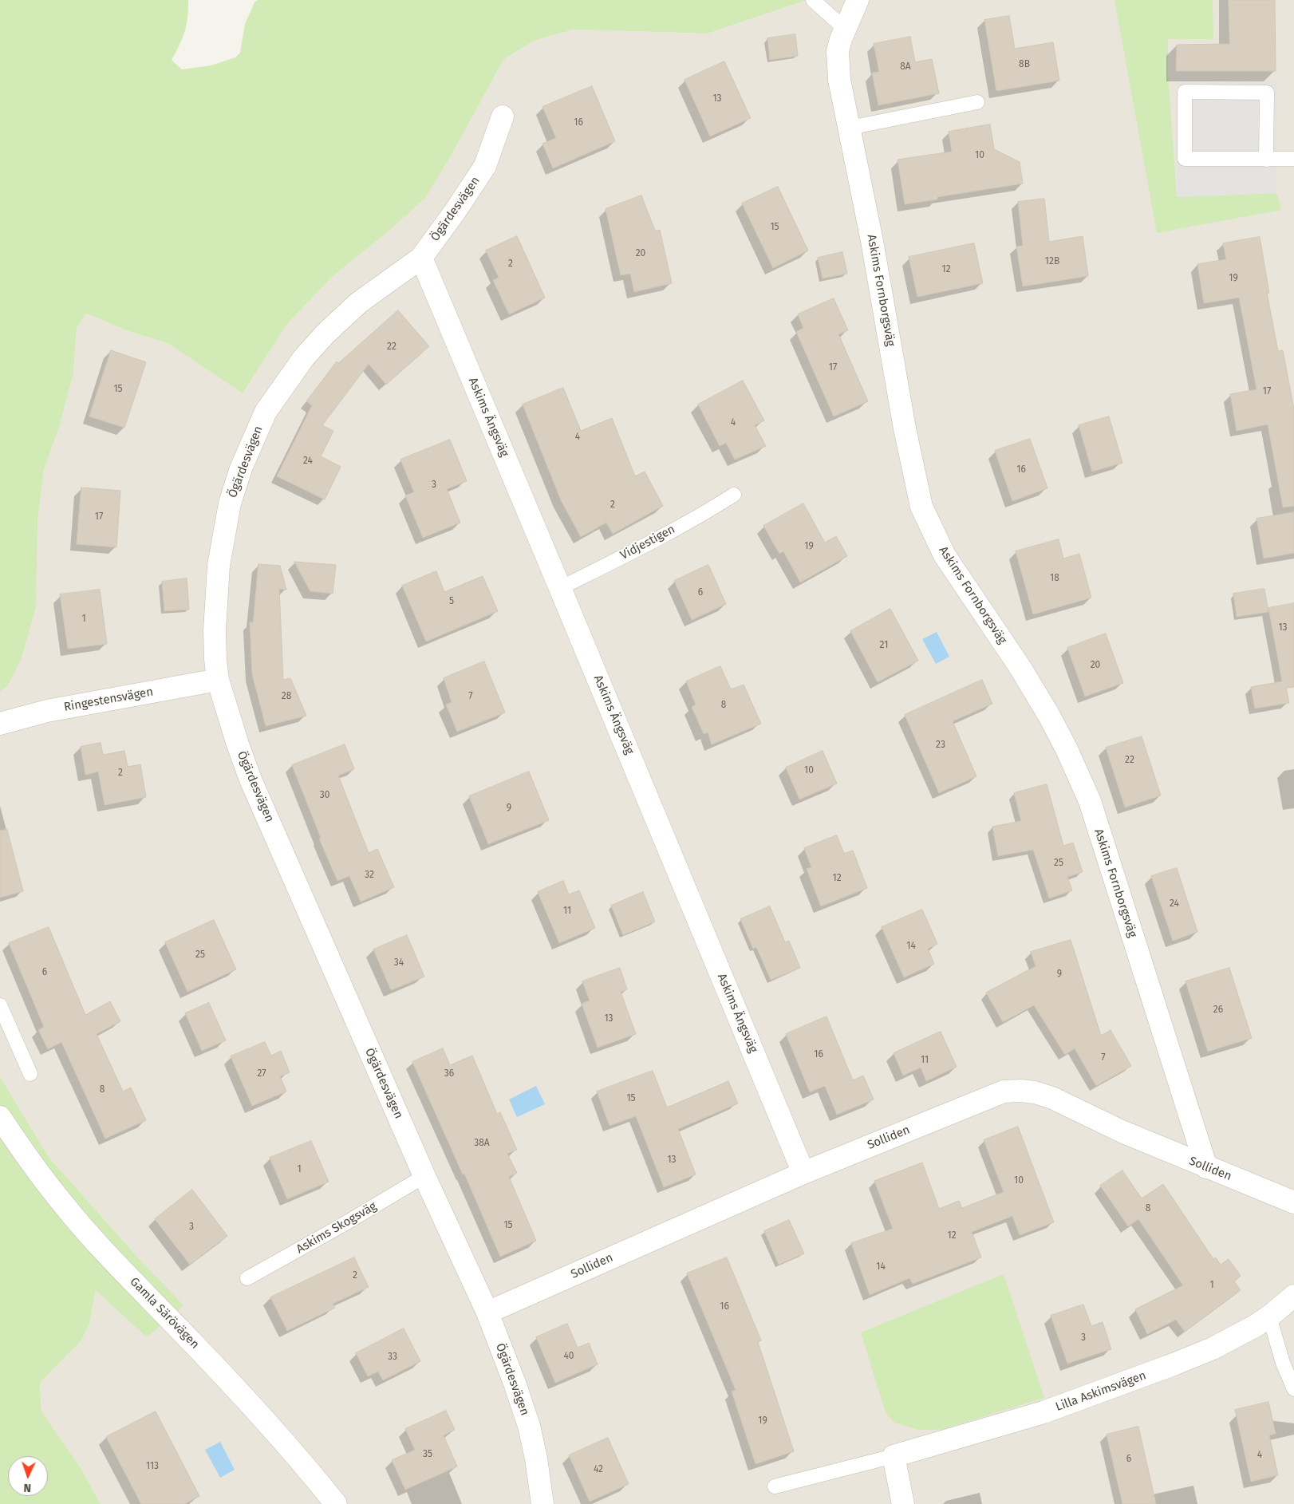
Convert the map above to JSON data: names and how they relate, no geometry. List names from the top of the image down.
{
  "streets": {
    "street": [
      "Ögärdesvägen",
      "Askims Fornborgsväg",
      "Askims Ängsväg",
      "Ringestensvägen",
      "Solliden",
      "Gamla Särövägen",
      "Lilla Askimsvägen"
    ],
    "lane": ["Vidjestigen", "Askims Skogsväg"]
  },
  "crossings": [
    ["Ögärdesvägen", "Askims Ängsväg"],
    ["Ögärdesvägen", "Ringestensvägen"],
    ["Ögärdesvägen", "Solliden"],
    ["Ögärdesvägen", "Askims Skogsväg"],
    ["Askims Fornborgsväg", "Solliden"],
    ["Askims Ängsväg", "Vidjestigen"],
    ["Askims Ängsväg", "Solliden"]
  ],
  "house_numbers": [
    "8B",
    "8A",
    "13",
    "16",
    "10",
    "15",
    "20",
    "12B",
    "2",
    "12",
    "19",
    "22",
    "17",
    "15",
    "17",
    "4",
    "4",
    "24",
    "16",
    "3",
    "2",
    "17",
    "19",
    "18",
    "6",
    "5",
    "1",
    "13",
    "21",
    "20",
    "28",
    "7",
    "8",
    "23",
    "22",
    "10",
    "2",
    "30",
    "9",
    "25",
    "32",
    "12",
    "24",
    "11",
    "14",
    "25",
    "34",
    "6",
    "9",
    "26",
    "13",
    "16",
    "7",
    "11",
    "27",
    "36",
    "8",
    "15",
    "38A",
    "13",
    "1",
    "10",
    "8",
    "15",
    "3",
    "12",
    "14",
    "2",
    "1",
    "16",
    "3",
    "40",
    "33",
    "19",
    "35",
    "4",
    "6",
    "113",
    "42"
  ],
  "north": "bottom"
}
